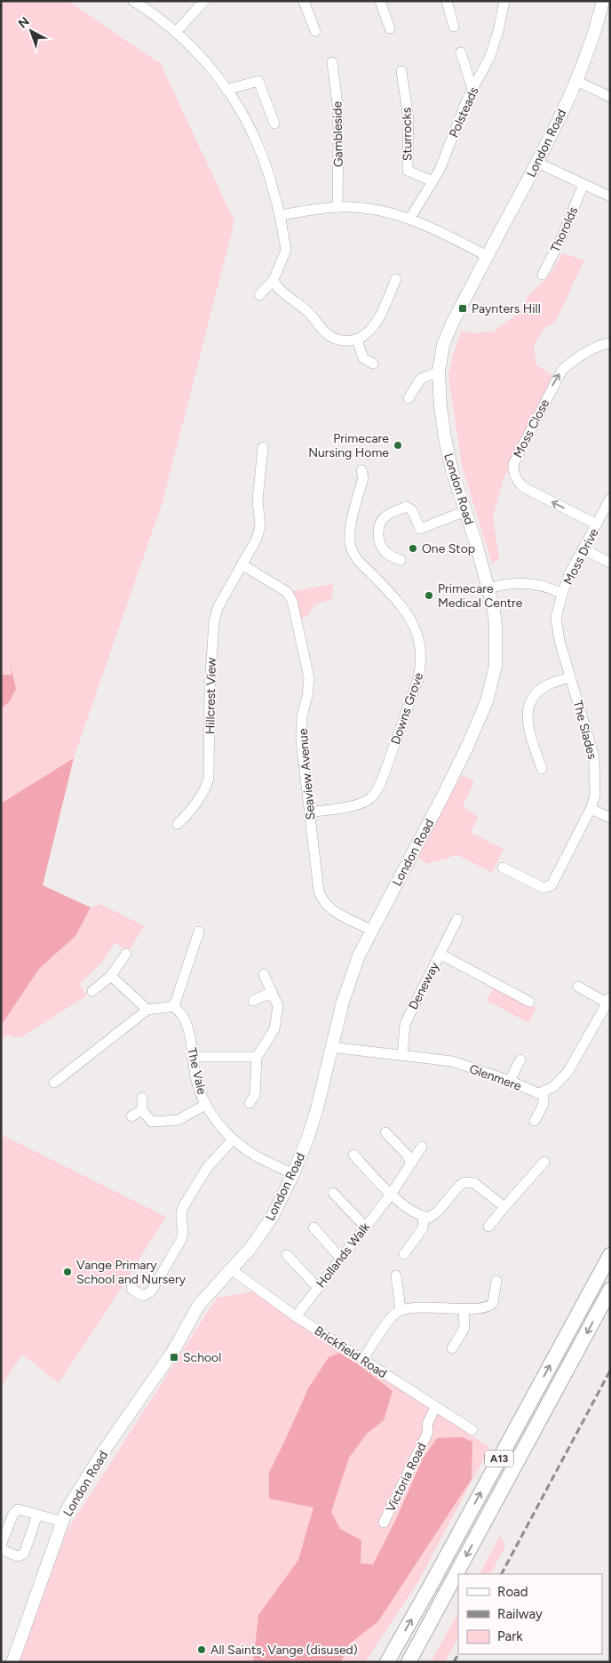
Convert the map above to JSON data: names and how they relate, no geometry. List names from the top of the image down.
{
  "streets": {
    "highway": ["A13"],
    "main road": ["London Road"],
    "street": [
      "Polsteads",
      "Gambleside",
      "Sturrocks",
      "Thorolds",
      "Moss Close",
      "Moss Drive",
      "Hillcrest View",
      "Downs Grove",
      "The Slades",
      "Seaview Avenue",
      "Deneway",
      "The Vale",
      "Glenmere",
      "Hollands Walk",
      "Brickfield Road",
      "Victoria Road"
    ]
  },
  "crossings": [
    ["Polsteads", "Sturrocks"],
    ["London Road", "Moss Drive"],
    ["London Road", "Seaview Avenue"],
    ["London Road", "The Vale"],
    ["London Road", "Glenmere"],
    ["London Road", "Brickfield Road"],
    ["Moss Close", "Moss Drive"],
    ["Moss Drive", "The Slades"],
    ["Hillcrest View", "Seaview Avenue"],
    ["Downs Grove", "Seaview Avenue"],
    ["Deneway", "Glenmere"],
    ["Hollands Walk", "Brickfield Road"],
    ["Brickfield Road", "Victoria Road"]
  ],
  "places": {
    "transit": ["Paynters Hill", "School"],
    "other": [
      "Primecare Nursing Home",
      "One Stop",
      "Primecare Medical Centre",
      "Vange Primary School and Nursery",
      "All Saints, Vange (disused)"
    ]
  },
  "legend": ["Road", "Railway", "Park"],
  "north": "top left"
}
